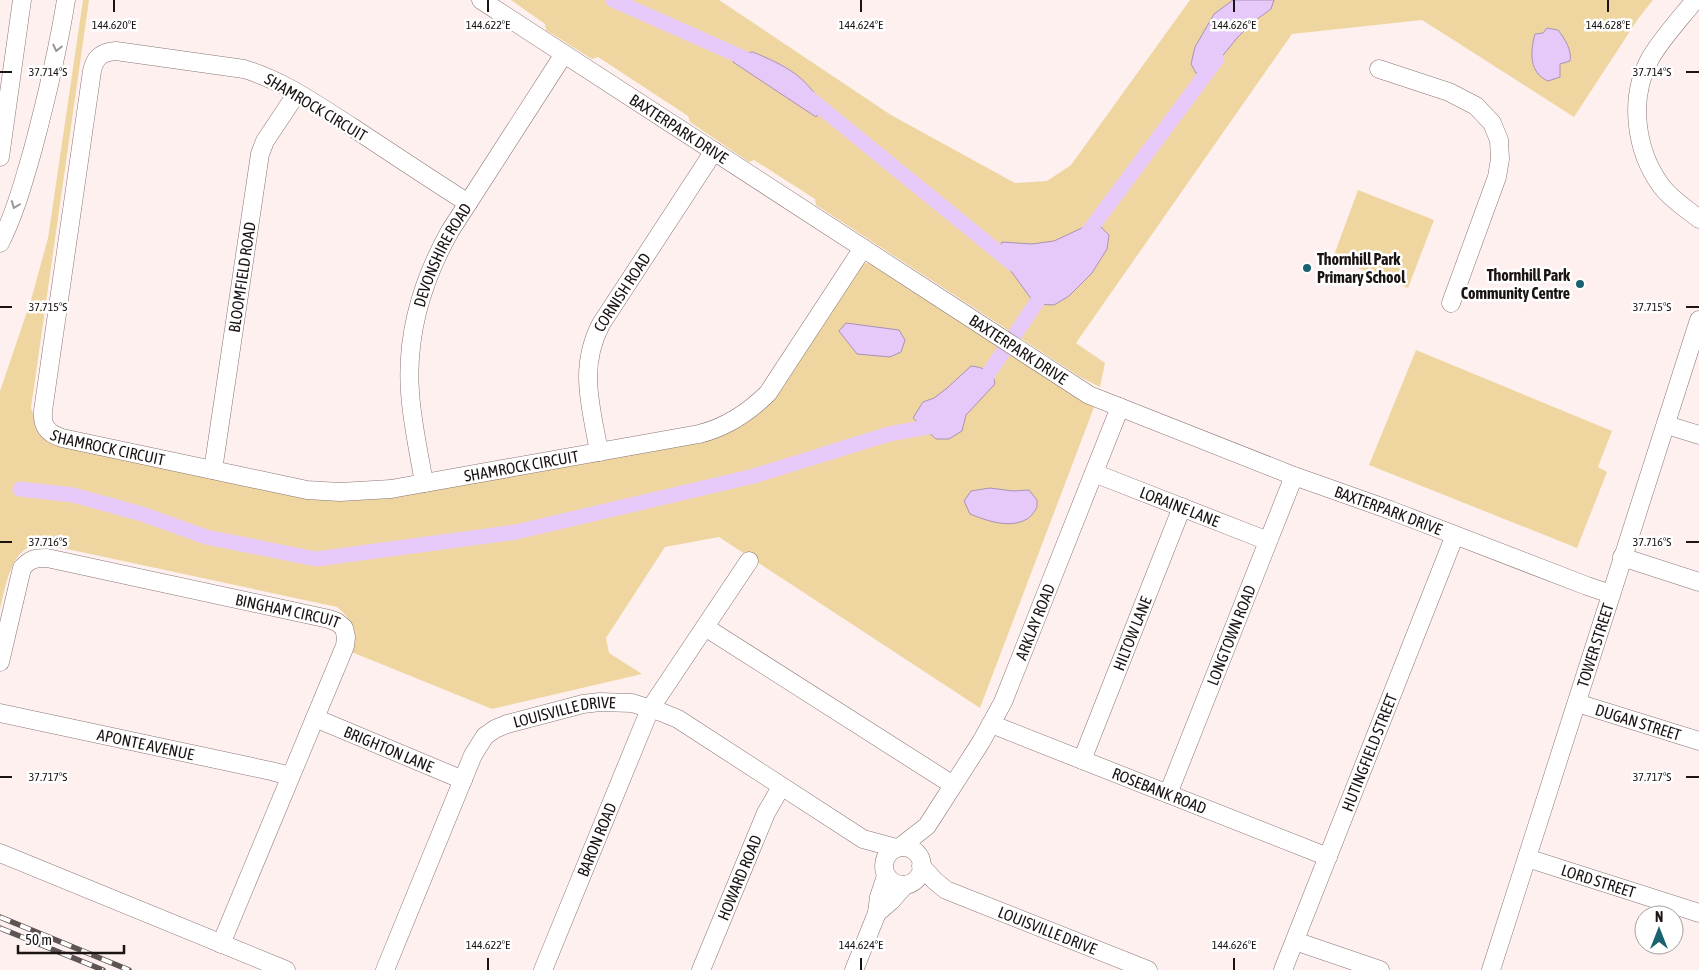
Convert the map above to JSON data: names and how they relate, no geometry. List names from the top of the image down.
{
  "streets": {
    "street": [
      "SHAMROCK CIRCUIT",
      "BAXTERPARK DRIVE",
      "DEVONSHIRE ROAD",
      "BLOOMFIELD ROAD",
      "CORNISH ROAD",
      "LORAINE LANE",
      "BINGHAM CIRCUIT",
      "ARKLAY ROAD",
      "HILTOW LANE",
      "LONGTOWN ROAD",
      "TOWER STREET",
      "LOUISVILLE DRIVE",
      "DUGAN STREET",
      "APONTE AVENUE",
      "BRIGHTON LANE",
      "HUTINGFIELD STREET",
      "ROSEBANK ROAD",
      "BARON ROAD",
      "HOWARD ROAD",
      "LORD STREET"
    ]
  },
  "crossings": [
    ["SHAMROCK CIRCUIT", "BAXTERPARK DRIVE"],
    ["SHAMROCK CIRCUIT", "DEVONSHIRE ROAD"],
    ["SHAMROCK CIRCUIT", "BLOOMFIELD ROAD"],
    ["SHAMROCK CIRCUIT", "CORNISH ROAD"],
    ["BAXTERPARK DRIVE", "DEVONSHIRE ROAD"],
    ["BAXTERPARK DRIVE", "CORNISH ROAD"],
    ["BAXTERPARK DRIVE", "ARKLAY ROAD"],
    ["BAXTERPARK DRIVE", "LONGTOWN ROAD"],
    ["BAXTERPARK DRIVE", "TOWER STREET"],
    ["BAXTERPARK DRIVE", "HUTINGFIELD STREET"],
    ["LORAINE LANE", "ARKLAY ROAD"],
    ["LORAINE LANE", "HILTOW LANE"],
    ["LORAINE LANE", "LONGTOWN ROAD"],
    ["BINGHAM CIRCUIT", "APONTE AVENUE"],
    ["BINGHAM CIRCUIT", "BRIGHTON LANE"],
    ["ARKLAY ROAD", "LOUISVILLE DRIVE"],
    ["ARKLAY ROAD", "ROSEBANK ROAD"],
    ["HILTOW LANE", "ROSEBANK ROAD"],
    ["LONGTOWN ROAD", "ROSEBANK ROAD"],
    ["TOWER STREET", "DUGAN STREET"],
    ["TOWER STREET", "LORD STREET"],
    ["LOUISVILLE DRIVE", "BRIGHTON LANE"],
    ["LOUISVILLE DRIVE", "BARON ROAD"],
    ["LOUISVILLE DRIVE", "HOWARD ROAD"],
    ["HUTINGFIELD STREET", "ROSEBANK ROAD"]
  ],
  "places": ["Thornhill Park Primary School", "Thornhill Park Community Centre"],
  "scale_bar": "50 m",
  "north": "top",
  "coordinates": [
    "144.620°E",
    "144.622°E",
    "144.624°E",
    "144.626°E",
    "144.628°E",
    "37.714°S",
    "37.715°S",
    "37.716°S",
    "37.717°S"
  ]
}
